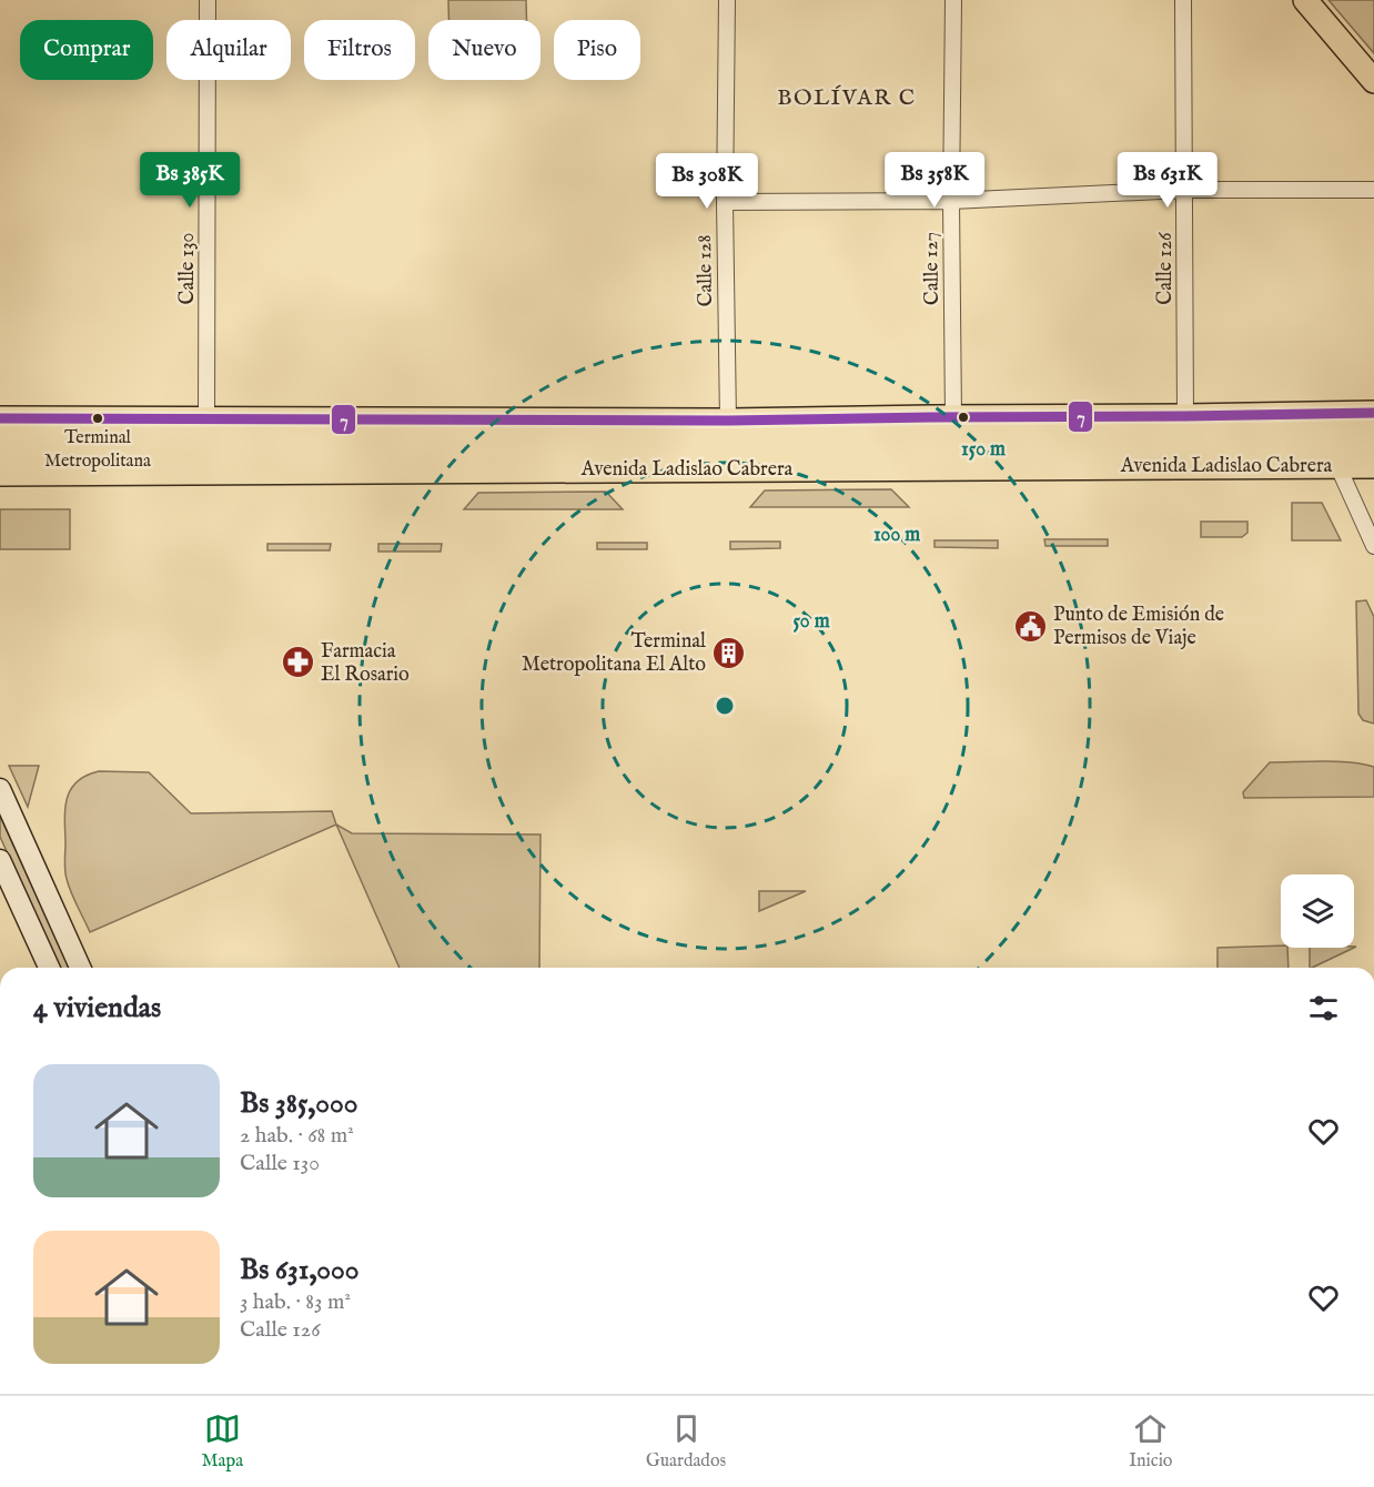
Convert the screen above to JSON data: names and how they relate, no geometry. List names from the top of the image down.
{
  "streets": {
    "main road": ["Avenida Ladislao Cabrera"],
    "street": [
      "Calle 130",
      "Calle 127",
      "Calle 126",
      "Calle 128"
    ]
  },
  "districts": ["BOLÍVAR C"],
  "places": {
    "other": ["Terminal Metropolitana"],
    "public building": ["Punto de Emisión de Permisos de Viaje"],
    "building": ["Terminal Metropolitana El Alto"],
    "pharmacy": ["Farmacia El Rosario"]
  },
  "lines": ["transit line 7"],
  "page": {
    "chip": [
      "Comprar",
      "Alquilar",
      "Filtros",
      "Nuevo",
      "Piso"
    ],
    "price": [
      "Bs 385K",
      "Bs 358K",
      "Bs 631K",
      "Bs 308K"
    ],
    "heading": "4 viviendas",
    "list": [
      {
        "name": "Bs 385,000",
        "note": "2 hab. · 68 m² · Calle 130"
      },
      {
        "name": "Bs 631,000",
        "note": "3 hab. · 83 m² · Calle 126"
      }
    ],
    "tabs": ["Mapa", "Guardados", "Inicio"]
  },
  "rings": ["150 m", "100 m", "50 m"]
}
